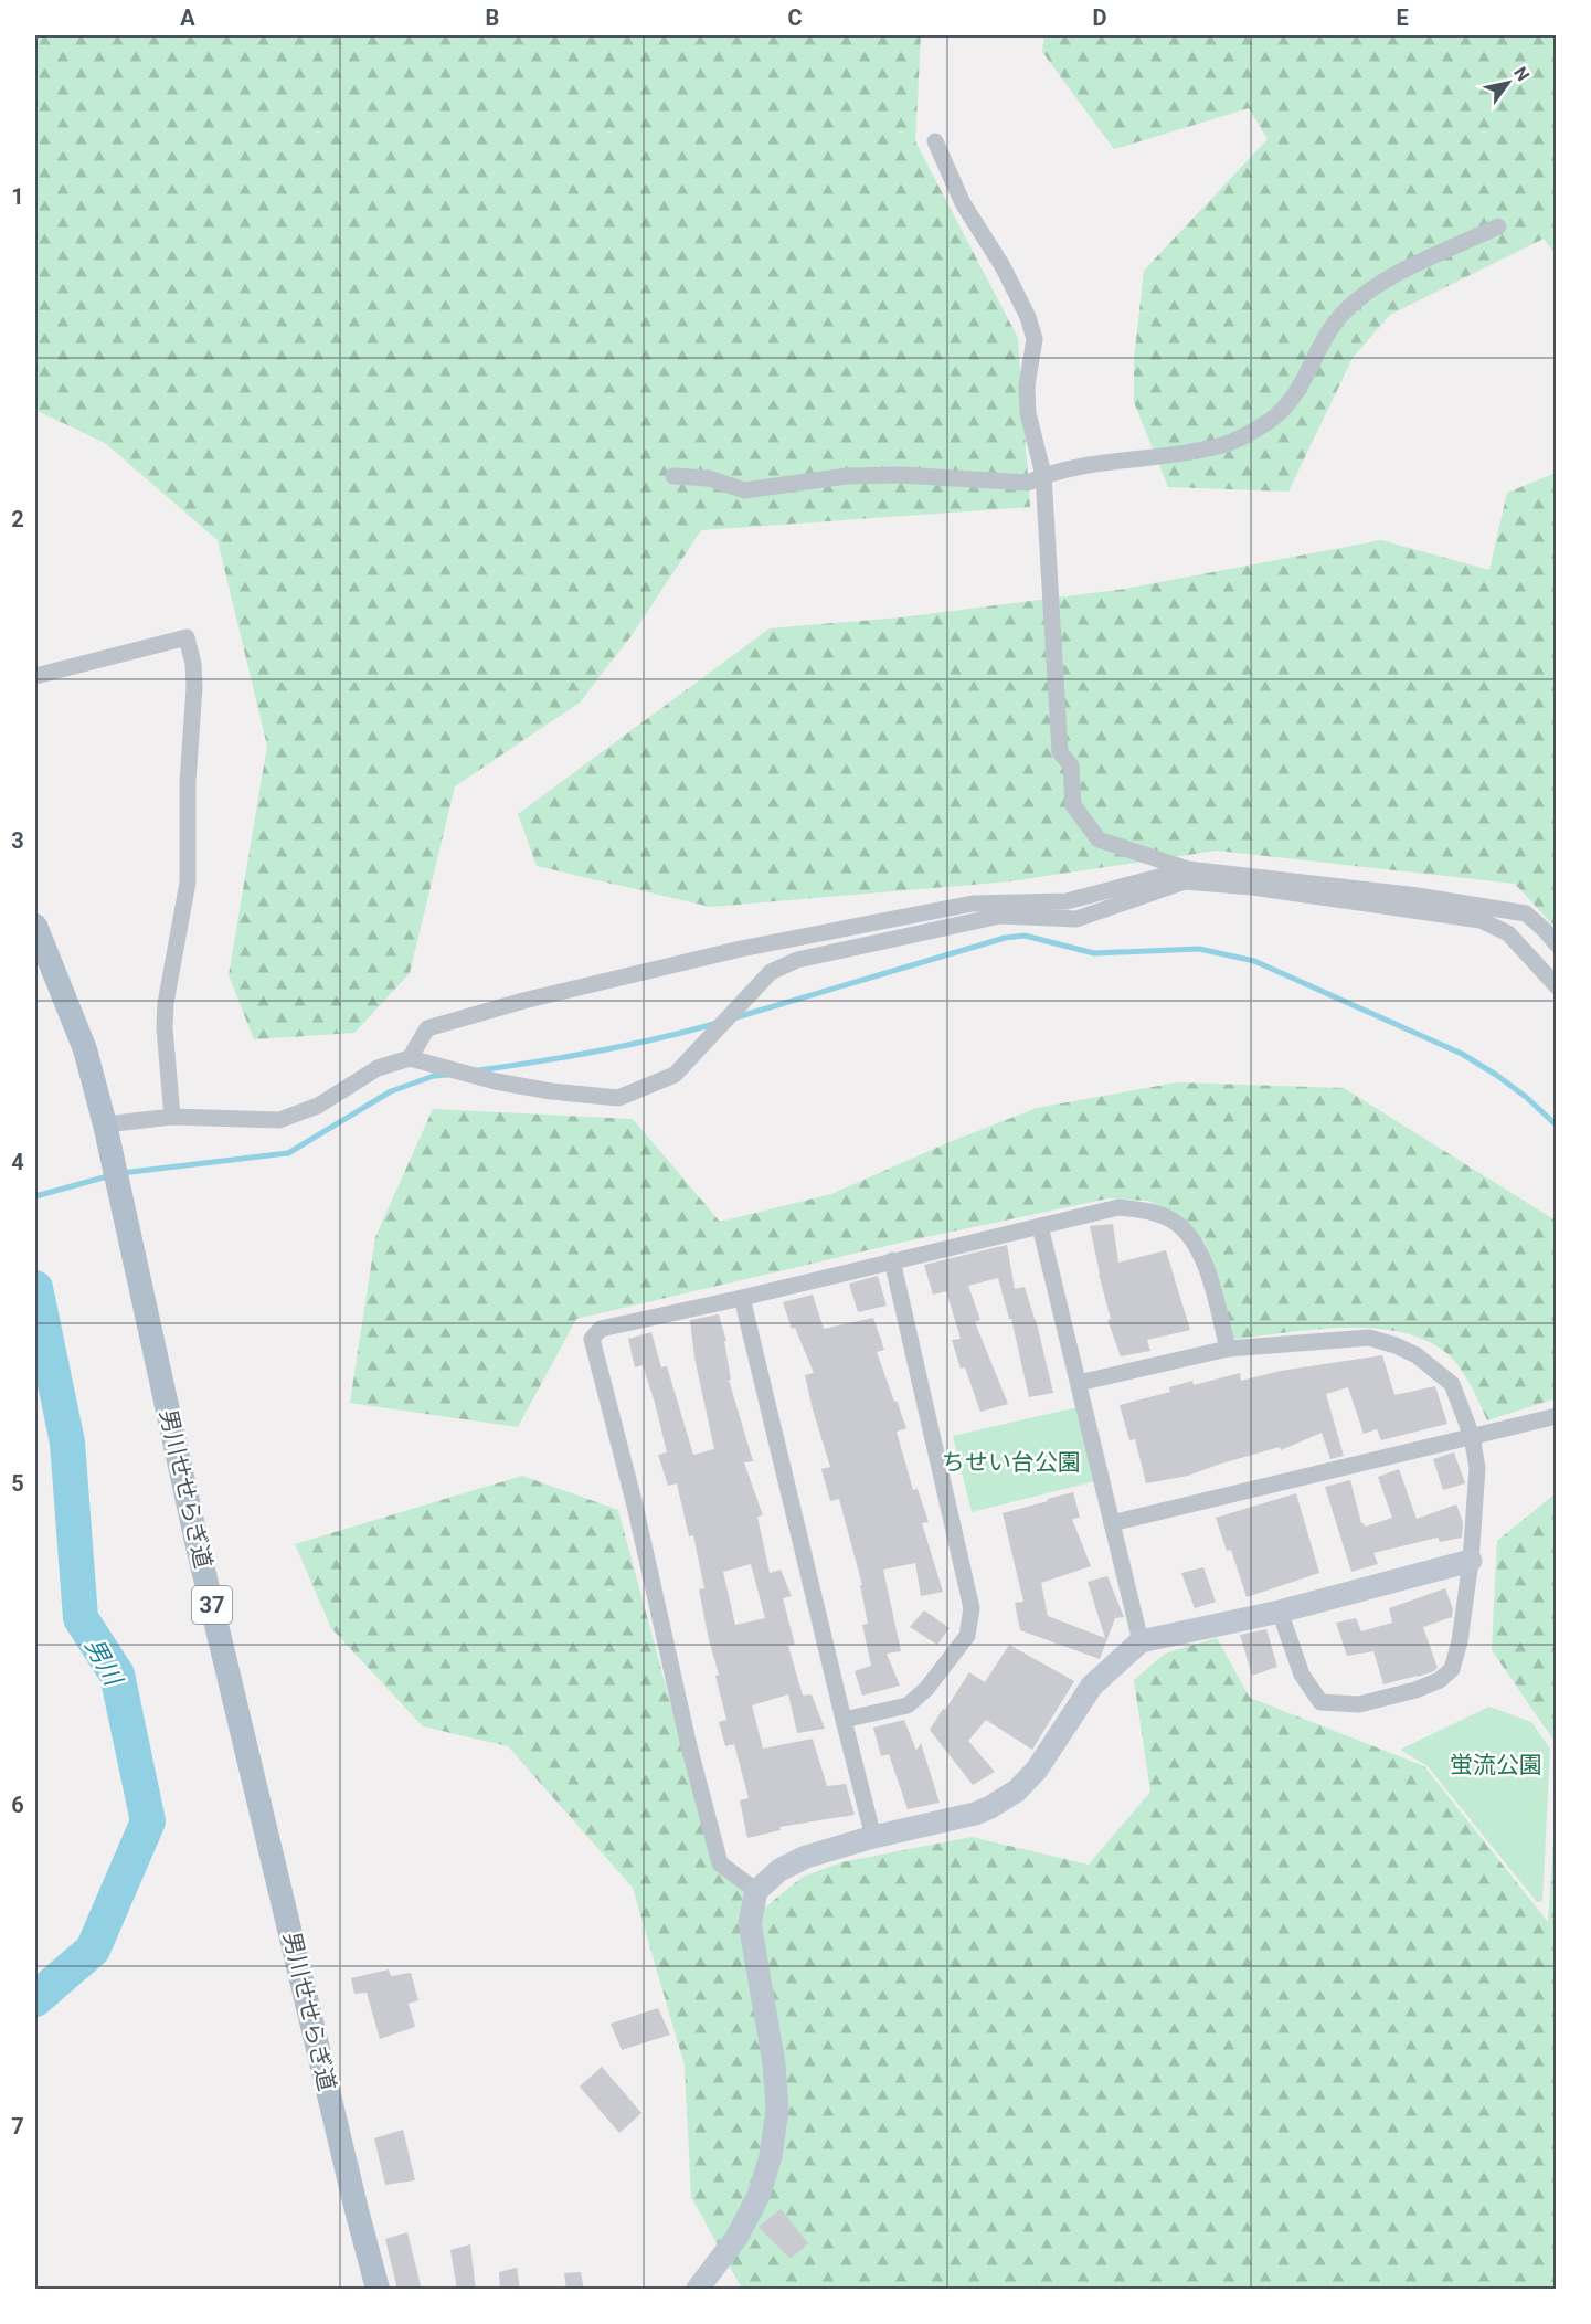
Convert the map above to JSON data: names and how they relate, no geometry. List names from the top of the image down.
{
  "streets": {
    "main road": ["男川せせらぎ道", "37"]
  },
  "water": ["男川"],
  "parks": ["ちせい台公園", "蛍流公園"],
  "north": "top right",
  "grid": {
    "columns": [
      "A",
      "B",
      "C",
      "D",
      "E"
    ],
    "rows": [
      "1",
      "2",
      "3",
      "4",
      "5",
      "6",
      "7"
    ]
  }
}
